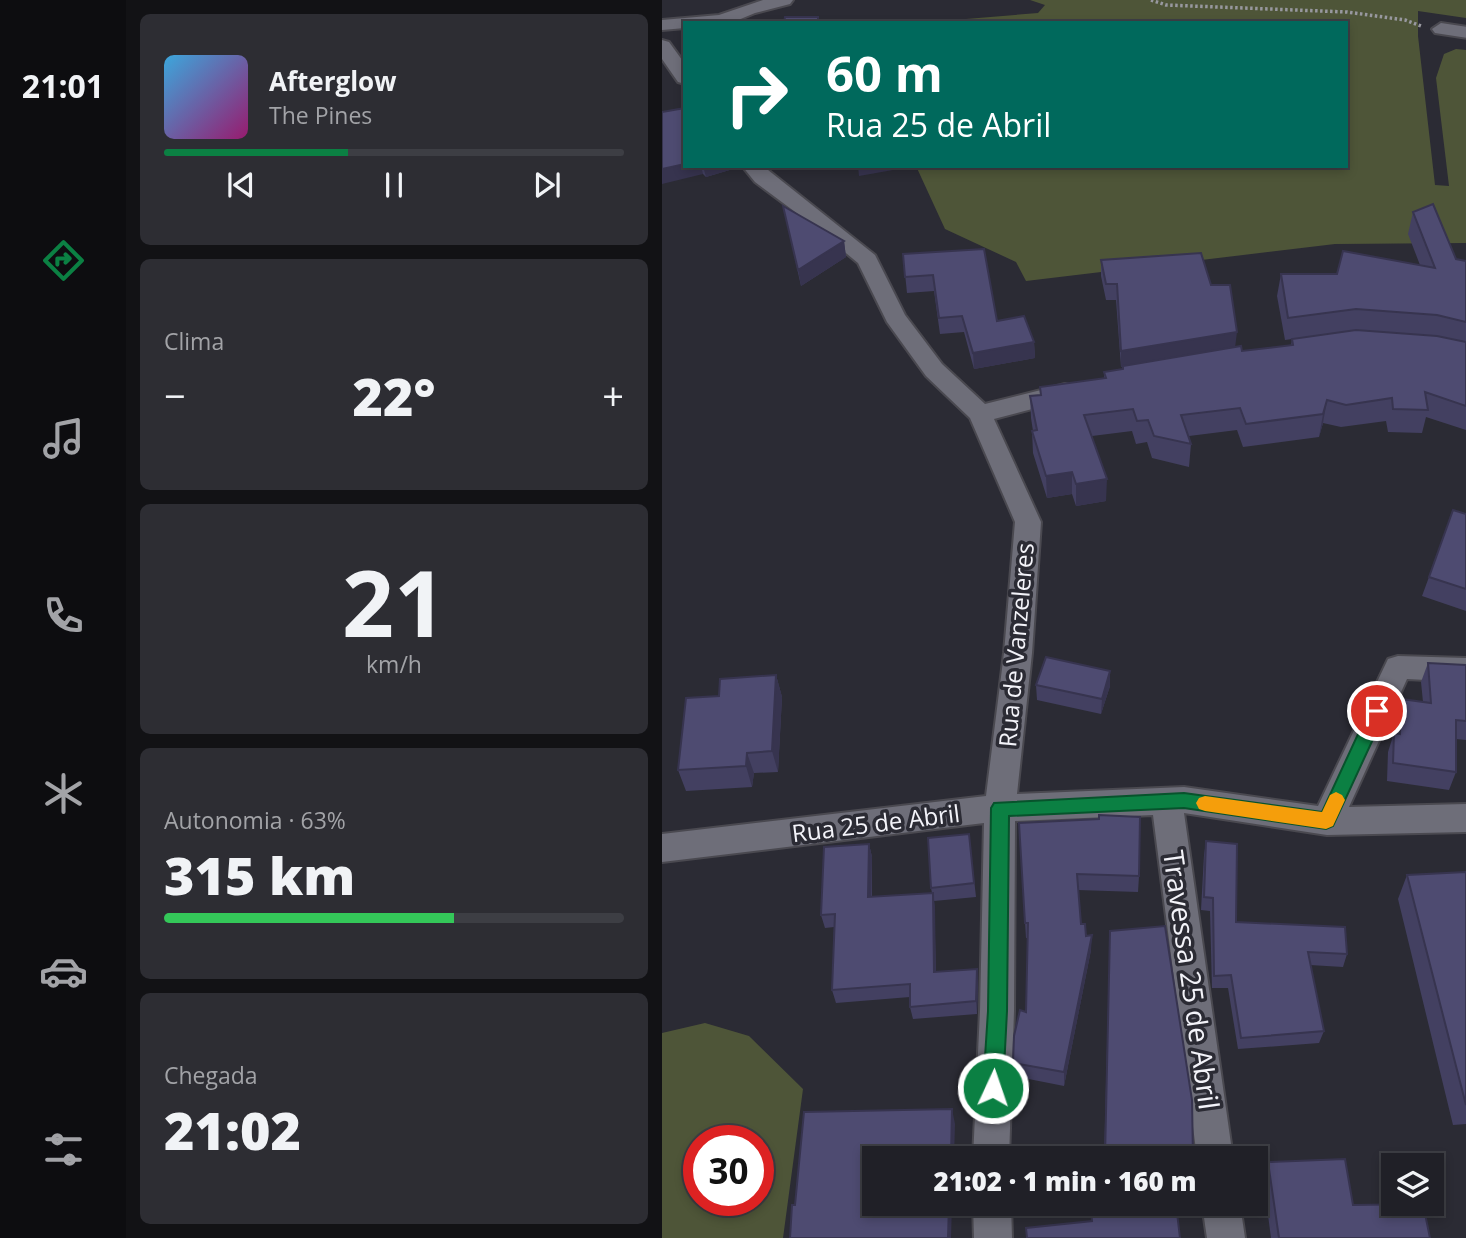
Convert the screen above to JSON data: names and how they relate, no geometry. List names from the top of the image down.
{
  "streets": {
    "street": ["Rua de Vanzeleres", "Rua 25 de Abril", "Travessa 25 de Abril"]
  },
  "crossings": [
    ["Rua de Vanzeleres", "Rua 25 de Abril"],
    ["Rua 25 de Abril", "Travessa 25 de Abril"]
  ],
  "page": {
    "tabs": "21:01",
    "turn": ["60 m", "Rua 25 de Abril"],
    "song": ["Afterglow", "The Pines"],
    "tile": [
      "Clima",
      ["21", "km/h"],
      ["Autonomia · 63%", "315 km"],
      ["Chegada", "21:02"]
    ],
    "heat": ["−", "22°", "+"],
    "limit": "30",
    "trip": "21:02 · 1 min · 160 m"
  }
}
